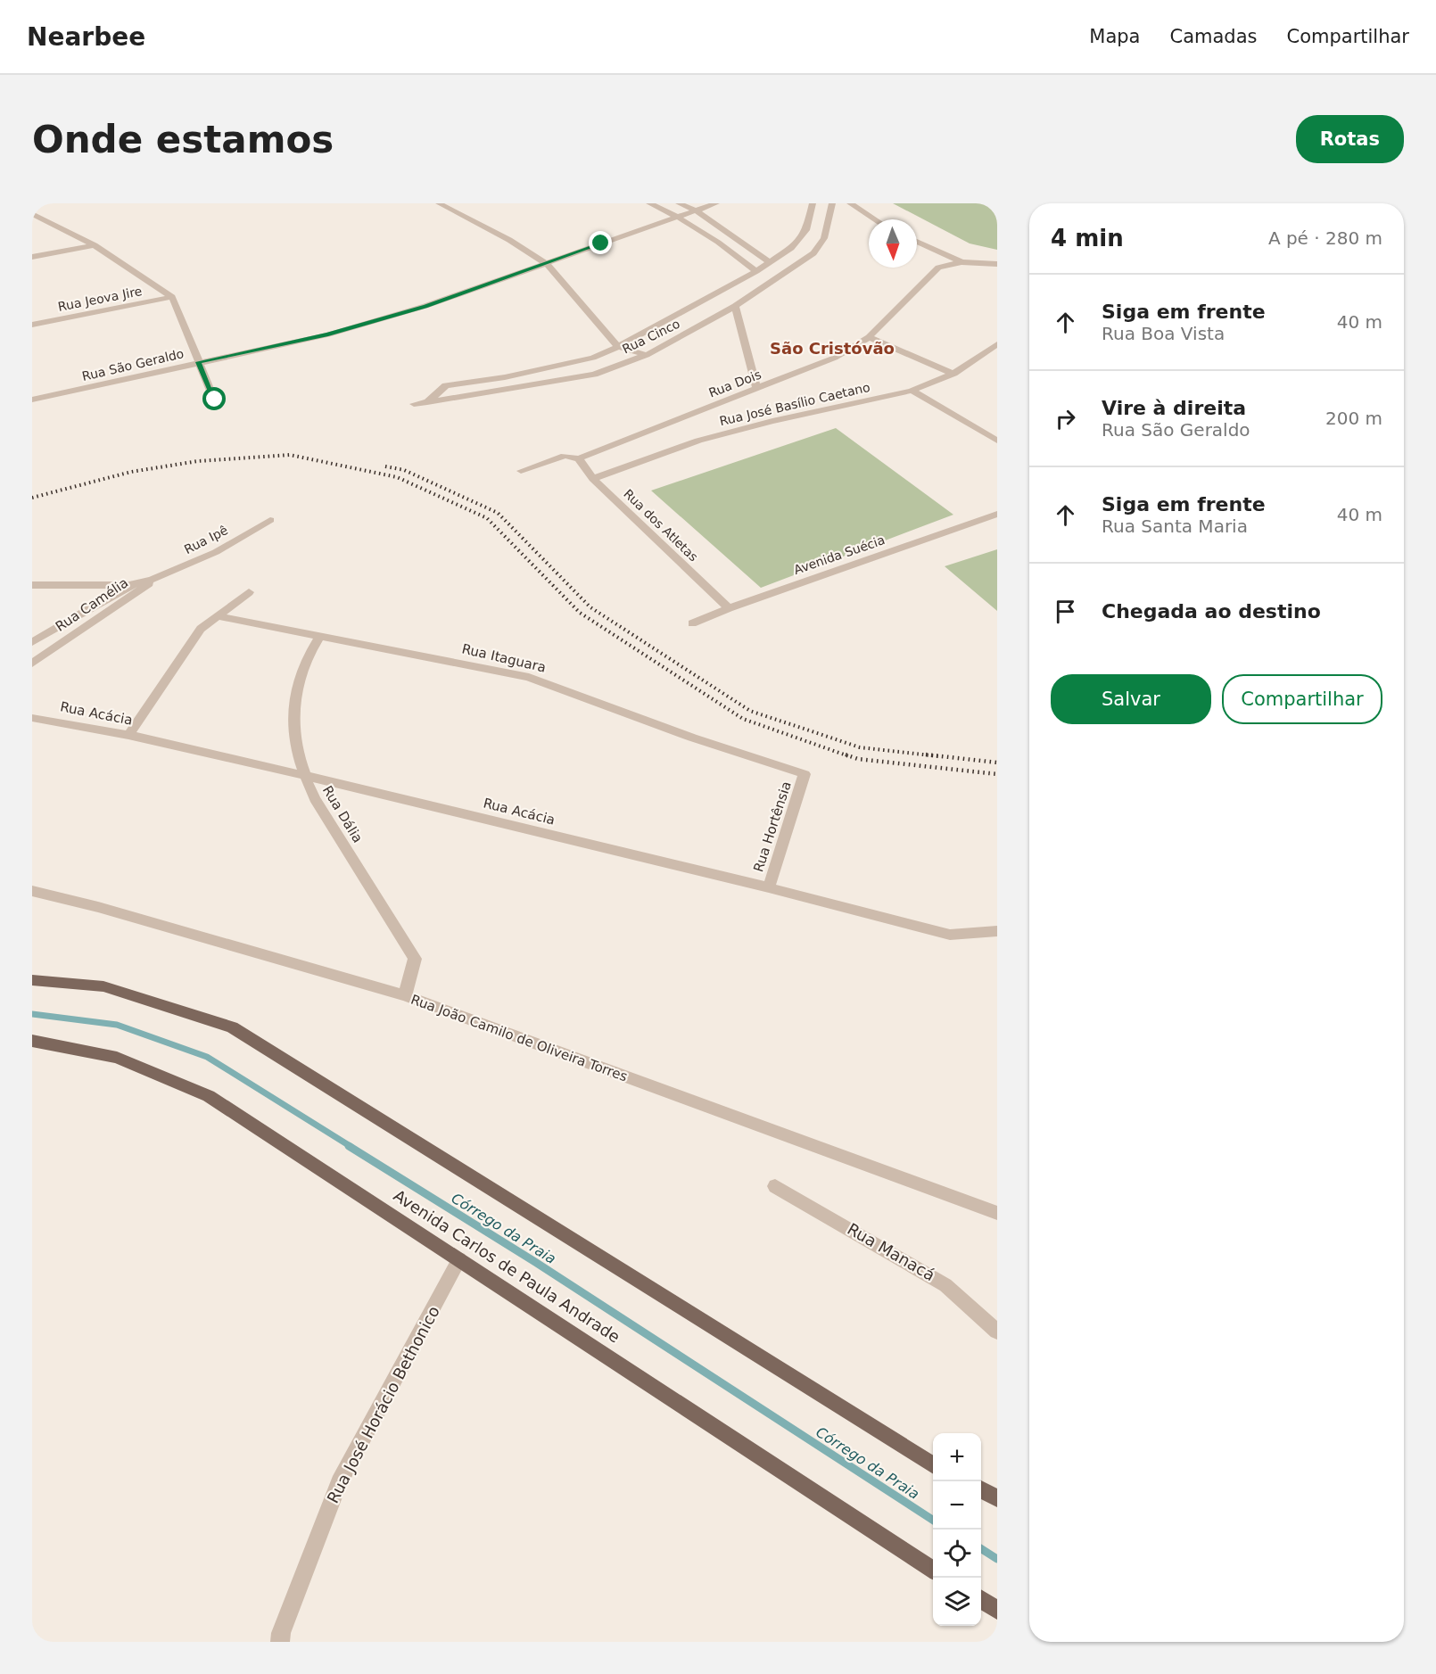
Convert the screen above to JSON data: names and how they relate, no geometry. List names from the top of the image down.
{
  "streets": {
    "main road": ["Avenida Carlos de Paula Andrade"],
    "street": [
      "Rua Jeova Jire",
      "Rua Cinco",
      "Rua São Geraldo",
      "Rua Dois",
      "Rua José Basílio Caetano",
      "Rua dos Atletas",
      "Rua Ipê",
      "Avenida Suécia",
      "Rua Camélia",
      "Rua Itaguara",
      "Rua Acácia",
      "Rua Dália",
      "Rua Hortênsia",
      "Rua João Camilo de Oliveira Torres",
      "Rua Manacá",
      "Rua José Horácio Bethonico"
    ]
  },
  "crossings": [
    ["Rua Dois", "Rua dos Atletas"],
    ["Rua José Basílio Caetano", "Rua dos Atletas"],
    ["Rua dos Atletas", "Avenida Suécia"],
    ["Rua Ipê", "Rua Camélia"],
    ["Rua Itaguara", "Rua Dália"],
    ["Rua Itaguara", "Rua Hortênsia"],
    ["Rua Acácia", "Rua Dália"],
    ["Rua Acácia", "Rua Hortênsia"],
    ["Rua Dália", "Rua João Camilo de Oliveira Torres"],
    ["Avenida Carlos de Paula Andrade", "Rua José Horácio Bethonico"]
  ],
  "districts": ["São Cristóvão"],
  "water": ["Córrego da Praia"],
  "north": "bottom",
  "page": {
    "header": "Nearbee",
    "nav": ["Mapa", "Camadas", "Compartilhar"],
    "buttons": [
      "Rotas",
      ["Salvar", "Compartilhar"]
    ],
    "title": "Onde estamos",
    "heading": ["4 min", "A pé · 280 m"],
    "list": [
      ["Siga em frente", "Rua Boa Vista", "40 m"],
      ["Vire à direita", "Rua São Geraldo", "200 m"],
      ["Siga em frente", "Rua Santa Maria", "40 m"],
      "Chegada ao destino"
    ],
    "map_buttons": ["+", "−"]
  }
}
